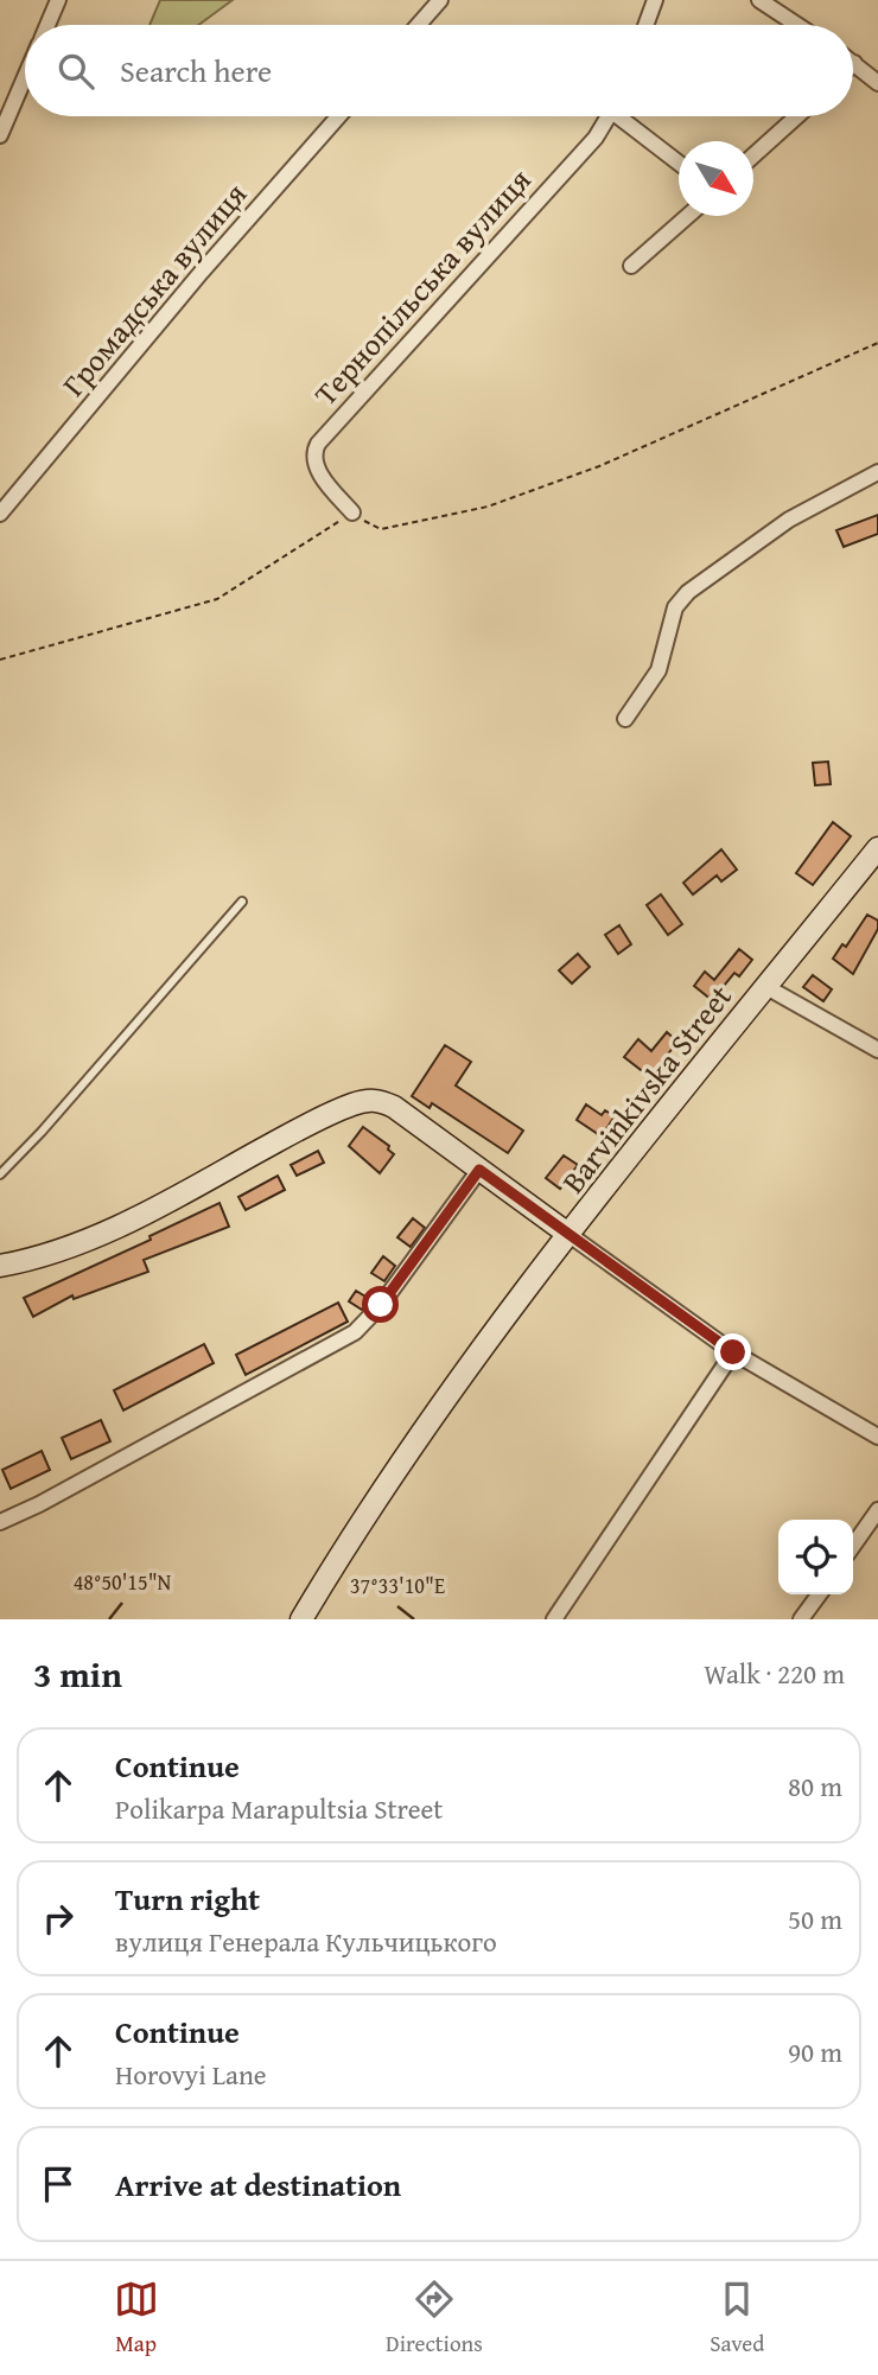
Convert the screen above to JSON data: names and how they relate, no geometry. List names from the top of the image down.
{
  "streets": {
    "street": ["Тернопільська вулиця", "Громадська вулиця", "Barvinkivska Street"]
  },
  "north": "bottom right",
  "page": {
    "search": "Search here",
    "heading": ["3 min", "Walk · 220 m"],
    "list": [
      ["Continue", "Polikarpa Marapultsia Street", "80 m"],
      ["Turn right", "вулиця Генерала Кульчицького", "50 m"],
      ["Continue", "Horovyi Lane", "90 m"],
      "Arrive at destination"
    ],
    "nav": ["Map", "Directions", "Saved"]
  },
  "coordinates": ["48°50'15\"N", "37°33'10\"E"]
}
